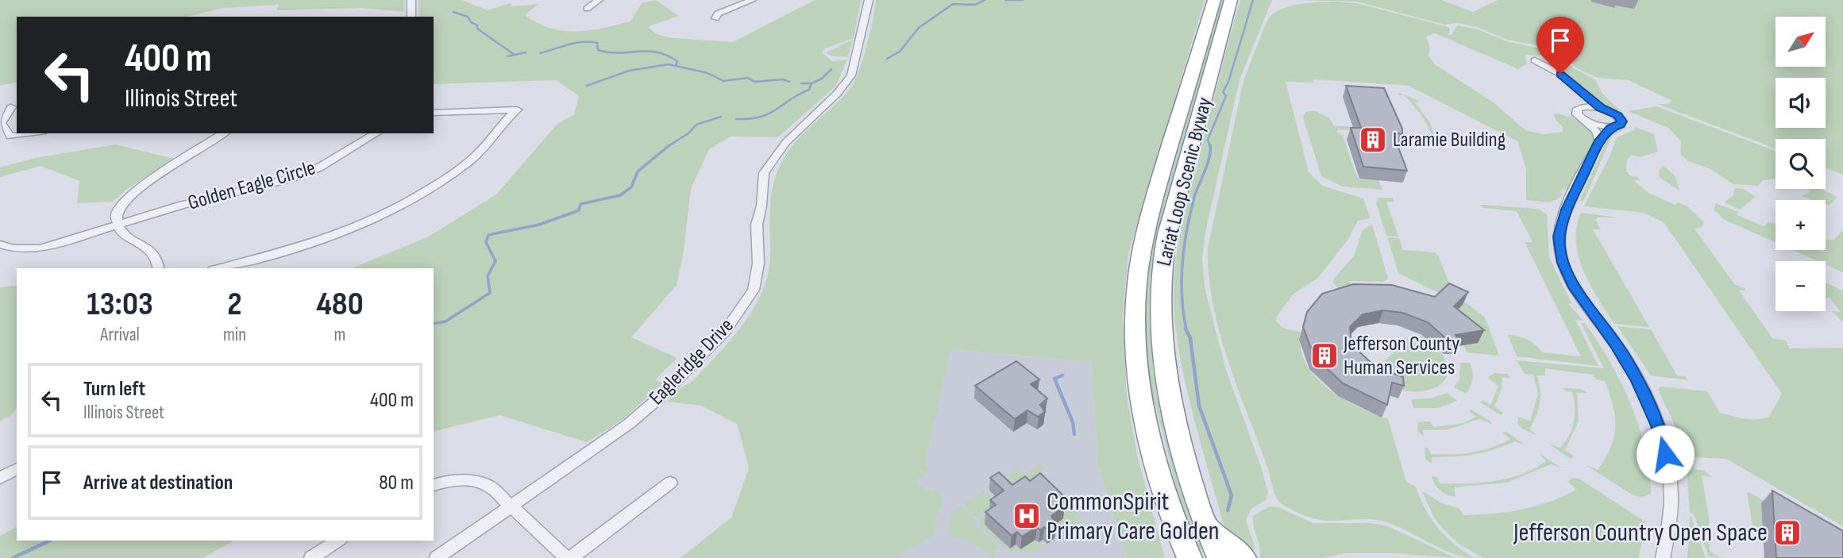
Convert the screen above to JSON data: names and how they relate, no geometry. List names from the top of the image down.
{
  "streets": {
    "highway": ["Lariat Loop Scenic Byway"],
    "street": ["Golden Eagle Circle", "Eagleridge Drive"]
  },
  "places": {
    "building": ["Laramie Building", "Jefferson County Human Services", "Jefferson Country Open Space"],
    "hospital": ["CommonSpirit Primary Care Golden"]
  },
  "north": "top right",
  "page": {
    "map_buttons": ["+", "−"],
    "turn": ["400 m", "Illinois Street"],
    "eta": [
      "13:03",
      "Arrival",
      "2",
      "min",
      "480",
      "m"
    ],
    "list": [
      {
        "name": "Turn left",
        "note": "Illinois Street",
        "value": "400 m"
      },
      {
        "name": "Arrive at destination",
        "value": "80 m"
      }
    ]
  }
}
